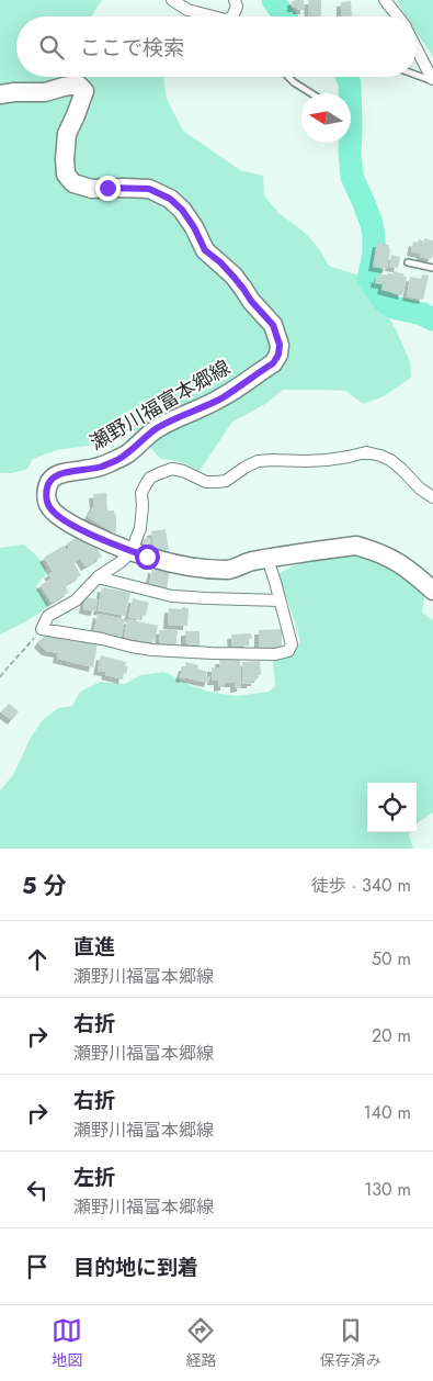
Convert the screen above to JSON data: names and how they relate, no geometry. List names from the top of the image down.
{
  "streets": {
    "main road": ["瀬野川福富本郷線"]
  },
  "north": "left",
  "page": {
    "search": "ここで検索",
    "heading": ["5 分", "徒歩 · 340 m"],
    "list": [
      ["直進", "瀬野川福富本郷線", "50 m"],
      ["右折", "瀬野川福富本郷線", "20 m"],
      ["右折", "瀬野川福富本郷線", "140 m"],
      ["左折", "瀬野川福富本郷線", "130 m"],
      "目的地に到着"
    ],
    "nav": ["地図", "経路", "保存済み"]
  }
}
